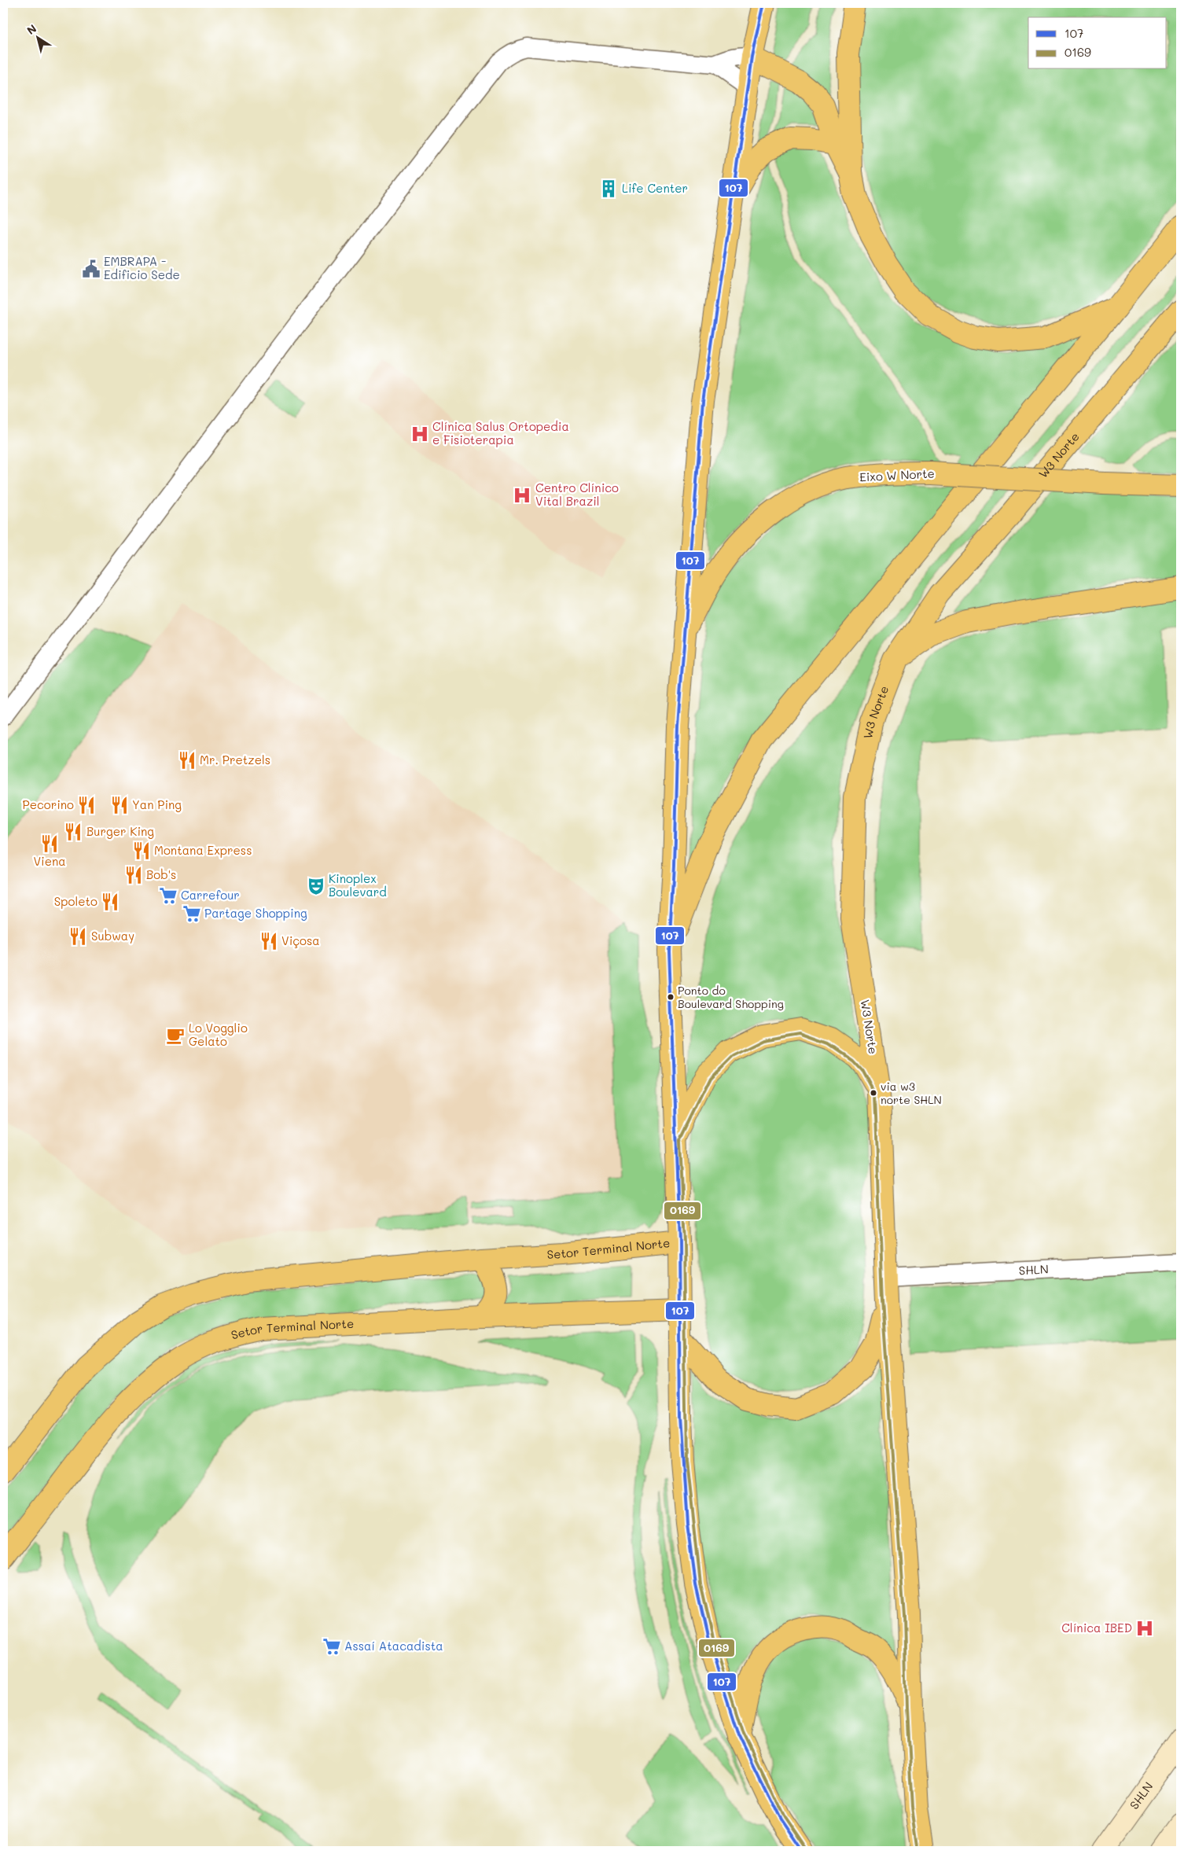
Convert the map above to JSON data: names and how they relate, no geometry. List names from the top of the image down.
{
  "streets": {
    "main road": [
      "W3 Norte",
      "Eixo W Norte",
      "Setor Terminal Norte",
      "SHLN"
    ]
  },
  "crossings": [
    ["W3 Norte", "SHLN"]
  ],
  "places": {
    "building": ["Life Center"],
    "public building": ["EMBRAPA - Edificio Sede"],
    "hospital": ["Clínica Salus Ortopedia e Fisioterapia", "Centro Clínico Vital Brazil", "Clínica IBED"],
    "restaurant": [
      "Mr. Pretzels",
      "Pecorino",
      "Yan Ping",
      "Burger King",
      "Viena",
      "Montana Express",
      "Bob's",
      "Spoleto",
      "Subway",
      "Viçosa"
    ],
    "theatre": ["Kinoplex Boulevard"],
    "supermarket": ["Carrefour", "Partage Shopping", "Assaí Atacadista"],
    "other": ["Ponto do Boulevard Shopping", "via w3 norte SHLN"],
    "cafe": ["Lo Vogglio Gelato"]
  },
  "lines": ["transit line 107", "transit line 0169"],
  "legend": ["107", "0169"],
  "north": "top left"
}
